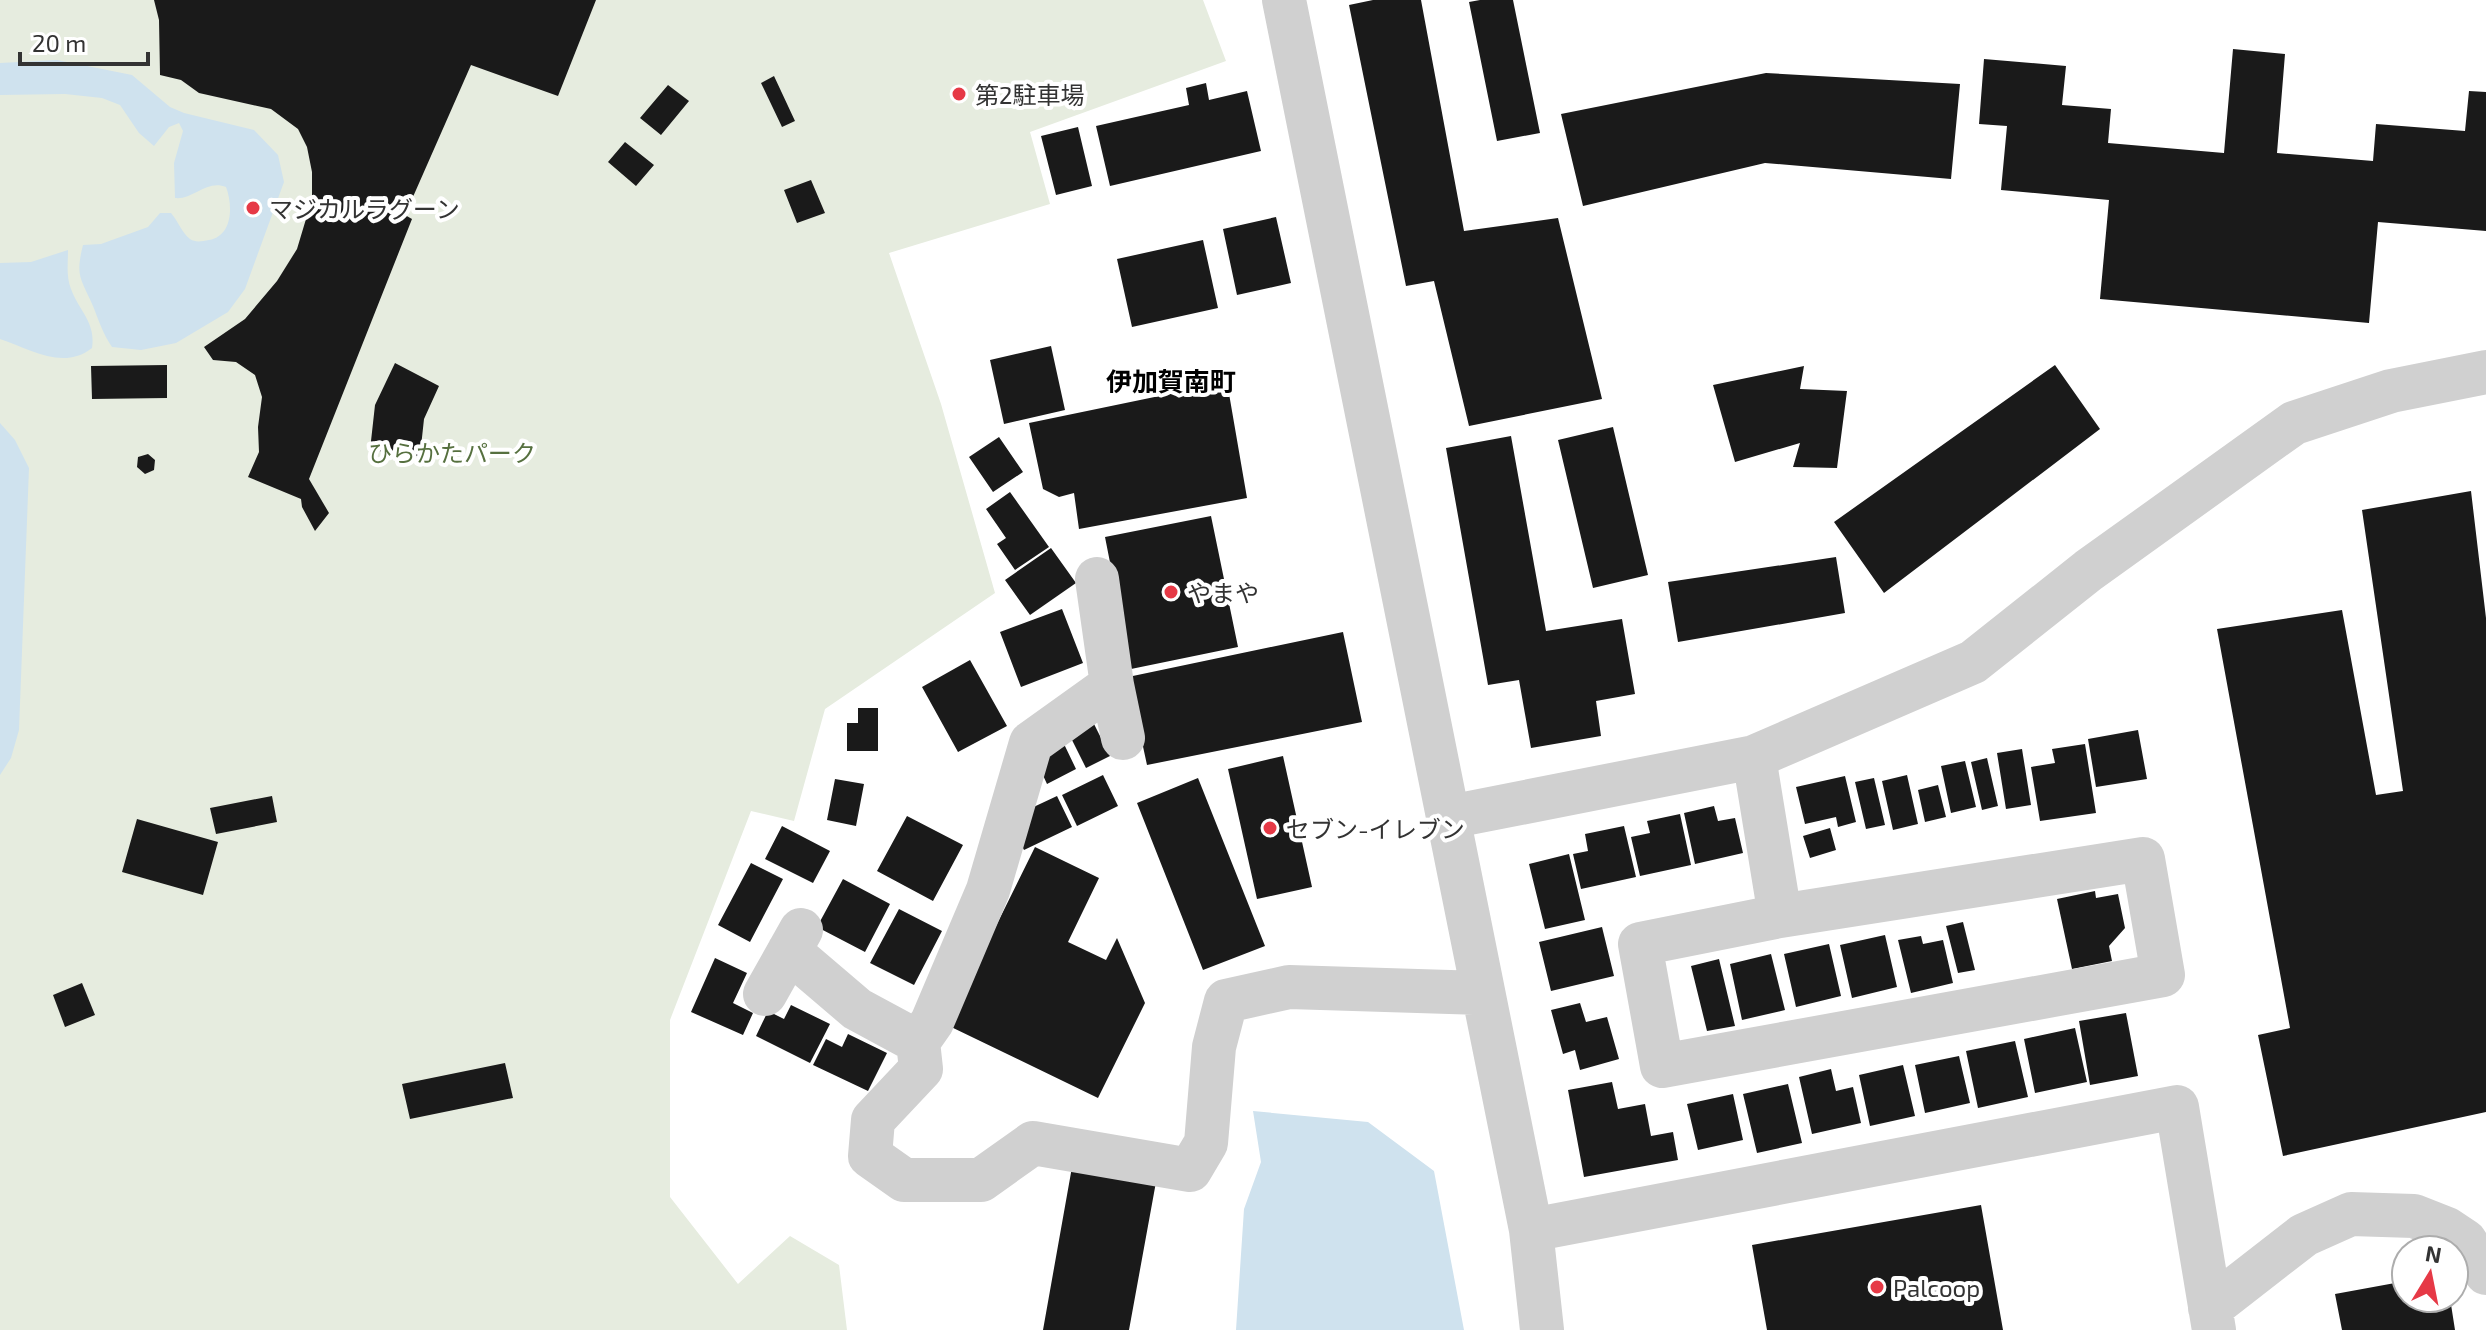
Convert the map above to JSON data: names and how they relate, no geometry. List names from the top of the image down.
{
  "districts": ["伊加賀南町"],
  "parks": ["ひらかたパーク"],
  "places": [
    "第2駐車場",
    "マジカルラグーン",
    "やまや",
    "セブン-イレブン",
    "Palcoop"
  ],
  "scale_bar": "20 m",
  "north": "top"
}
